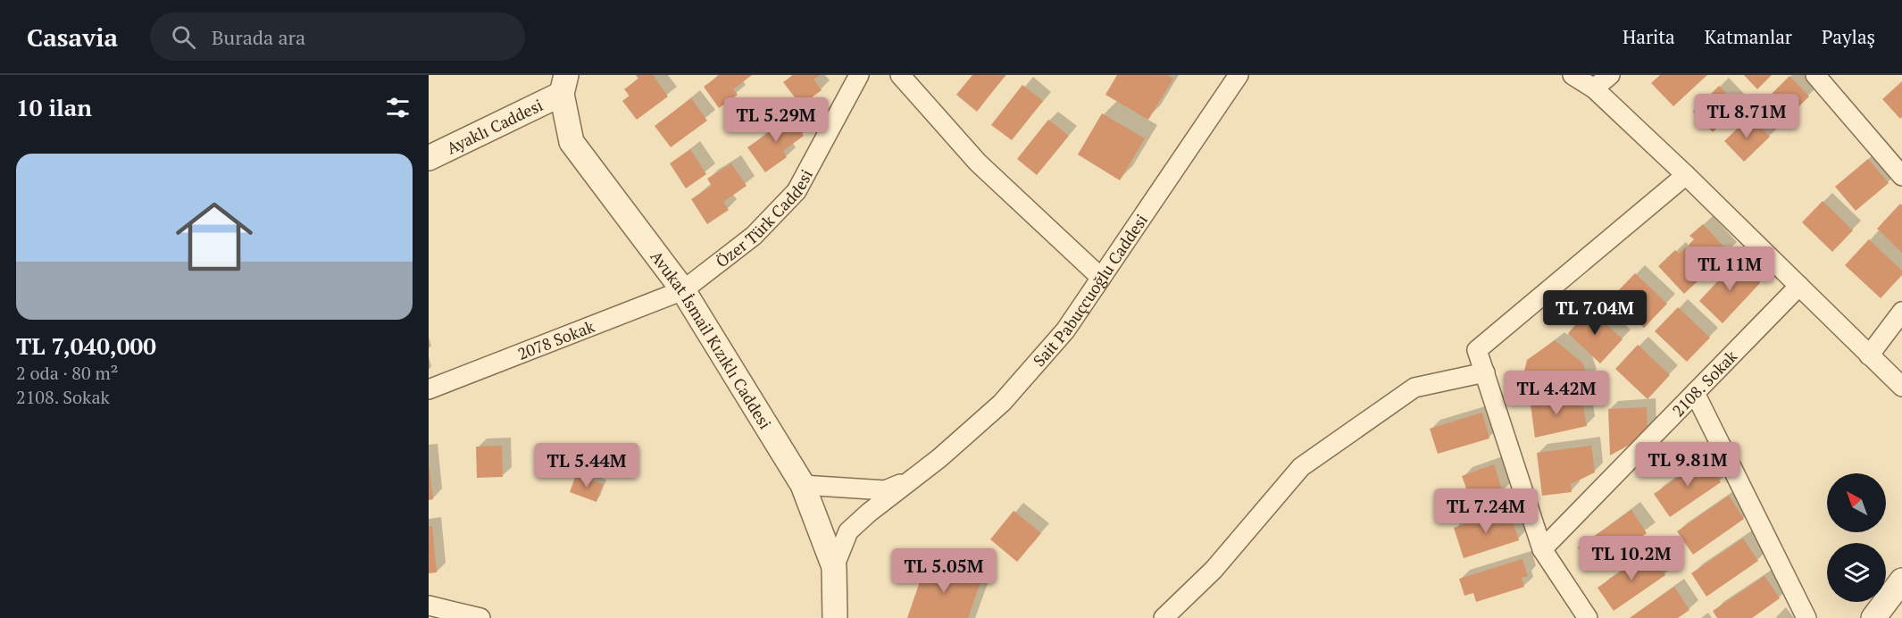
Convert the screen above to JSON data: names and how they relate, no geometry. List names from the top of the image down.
{
  "streets": {
    "street": [
      "Ayaklı Caddesi",
      "Özer Türk Caddesi",
      "Sait Pabuçcuoğlu Caddesi",
      "2078 Sokak",
      "Avukat İsmail Kızıklı Caddesi",
      "2108. Sokak"
    ]
  },
  "crossings": [
    ["Ayaklı Caddesi", "Avukat İsmail Kızıklı Caddesi"],
    ["Özer Türk Caddesi", "2078 Sokak"],
    ["Özer Türk Caddesi", "Avukat İsmail Kızıklı Caddesi"],
    ["2078 Sokak", "Avukat İsmail Kızıklı Caddesi"]
  ],
  "north": "top left",
  "page": {
    "header": "Casavia",
    "search": "Burada ara",
    "nav": ["Harita", "Katmanlar", "Paylaş"],
    "heading": "10 ilan",
    "price": [
      "TL 8.71M",
      "TL 5.29M",
      "TL 11M",
      "TL 7.04M",
      "TL 4.42M",
      "TL 9.81M",
      "TL 5.44M",
      "TL 7.24M",
      "TL 10.2M",
      "TL 5.05M"
    ],
    "list": [
      {
        "name": "TL 7,040,000",
        "note": "2 oda · 80 m² · 2108. Sokak"
      }
    ]
  }
}
